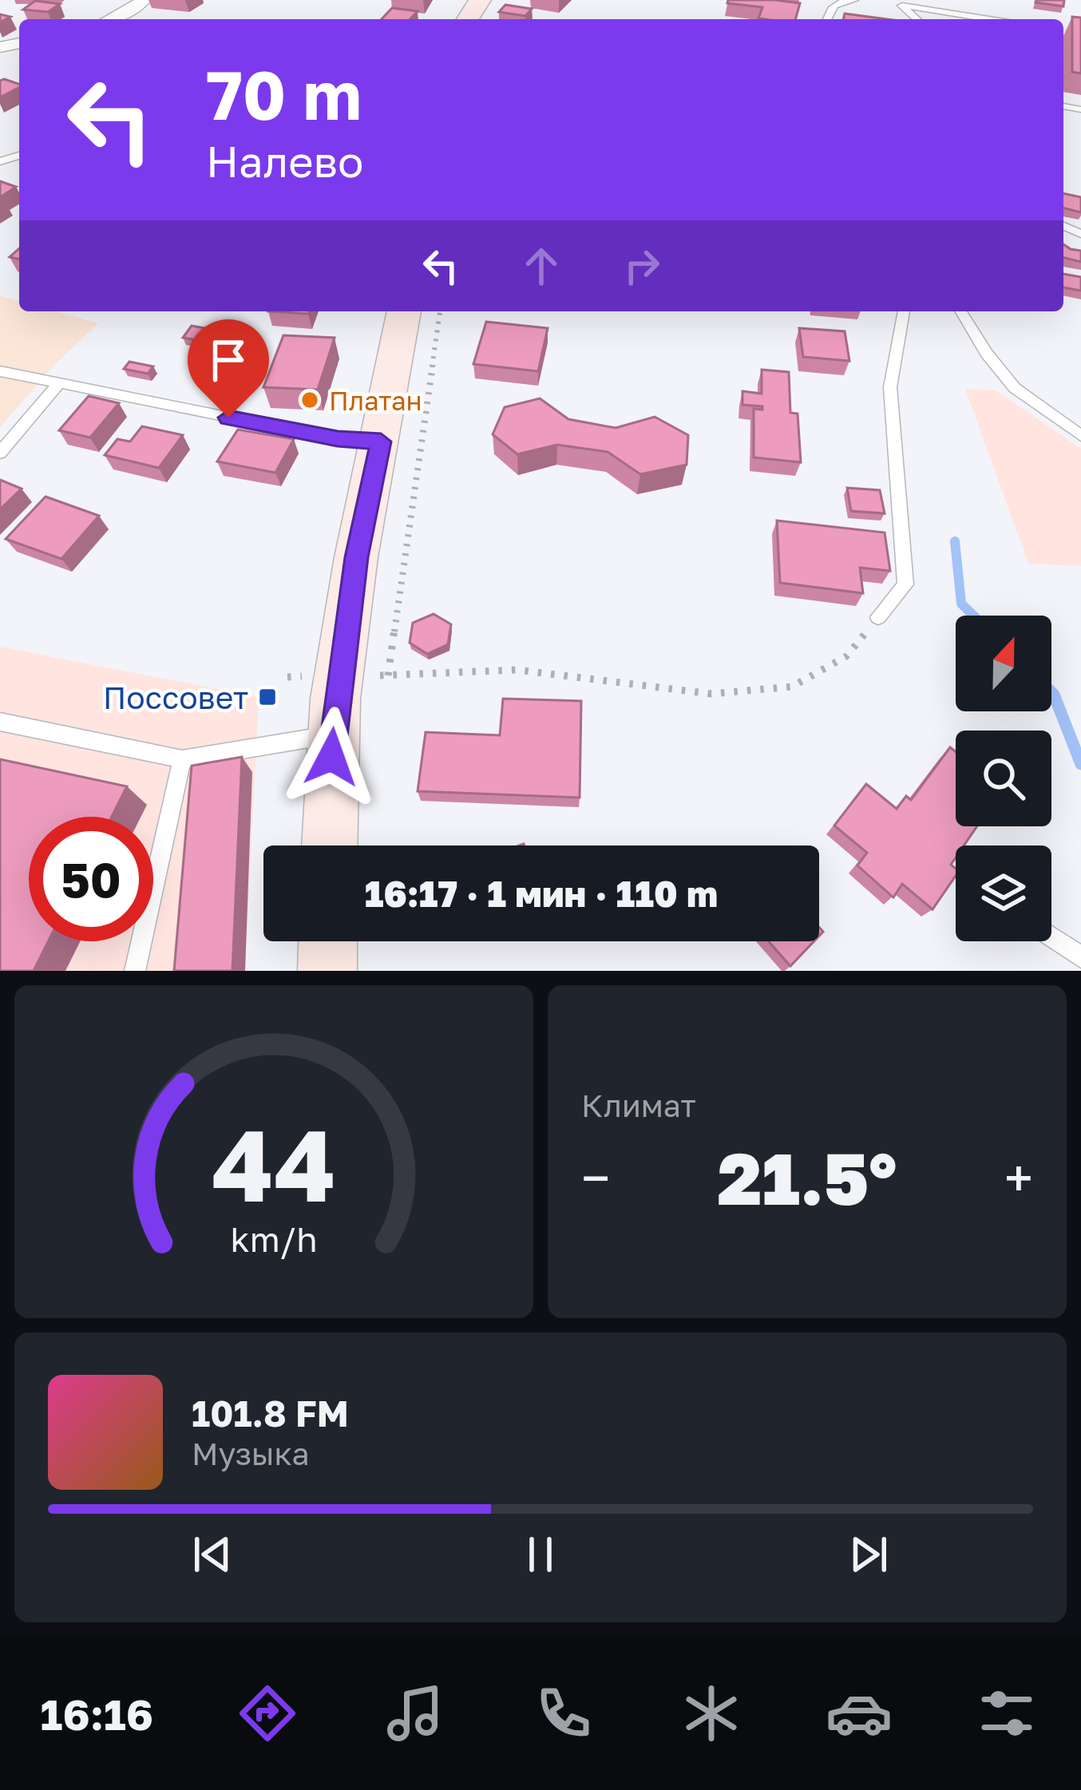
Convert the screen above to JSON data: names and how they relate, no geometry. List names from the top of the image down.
{
  "places": {
    "other": ["Платан"],
    "transit": ["Поссовет"]
  },
  "north": "top",
  "page": {
    "turn": ["70 m", "Налево"],
    "limit": "50",
    "trip": "16:17 · 1 мин · 110 m",
    "tile": "Климат",
    "heat": ["−", "21.5°", "+"],
    "song": ["101.8 FM", "Музыка"],
    "tabs": "16:16",
    "gauge": ["44", "km/h"]
  }
}
